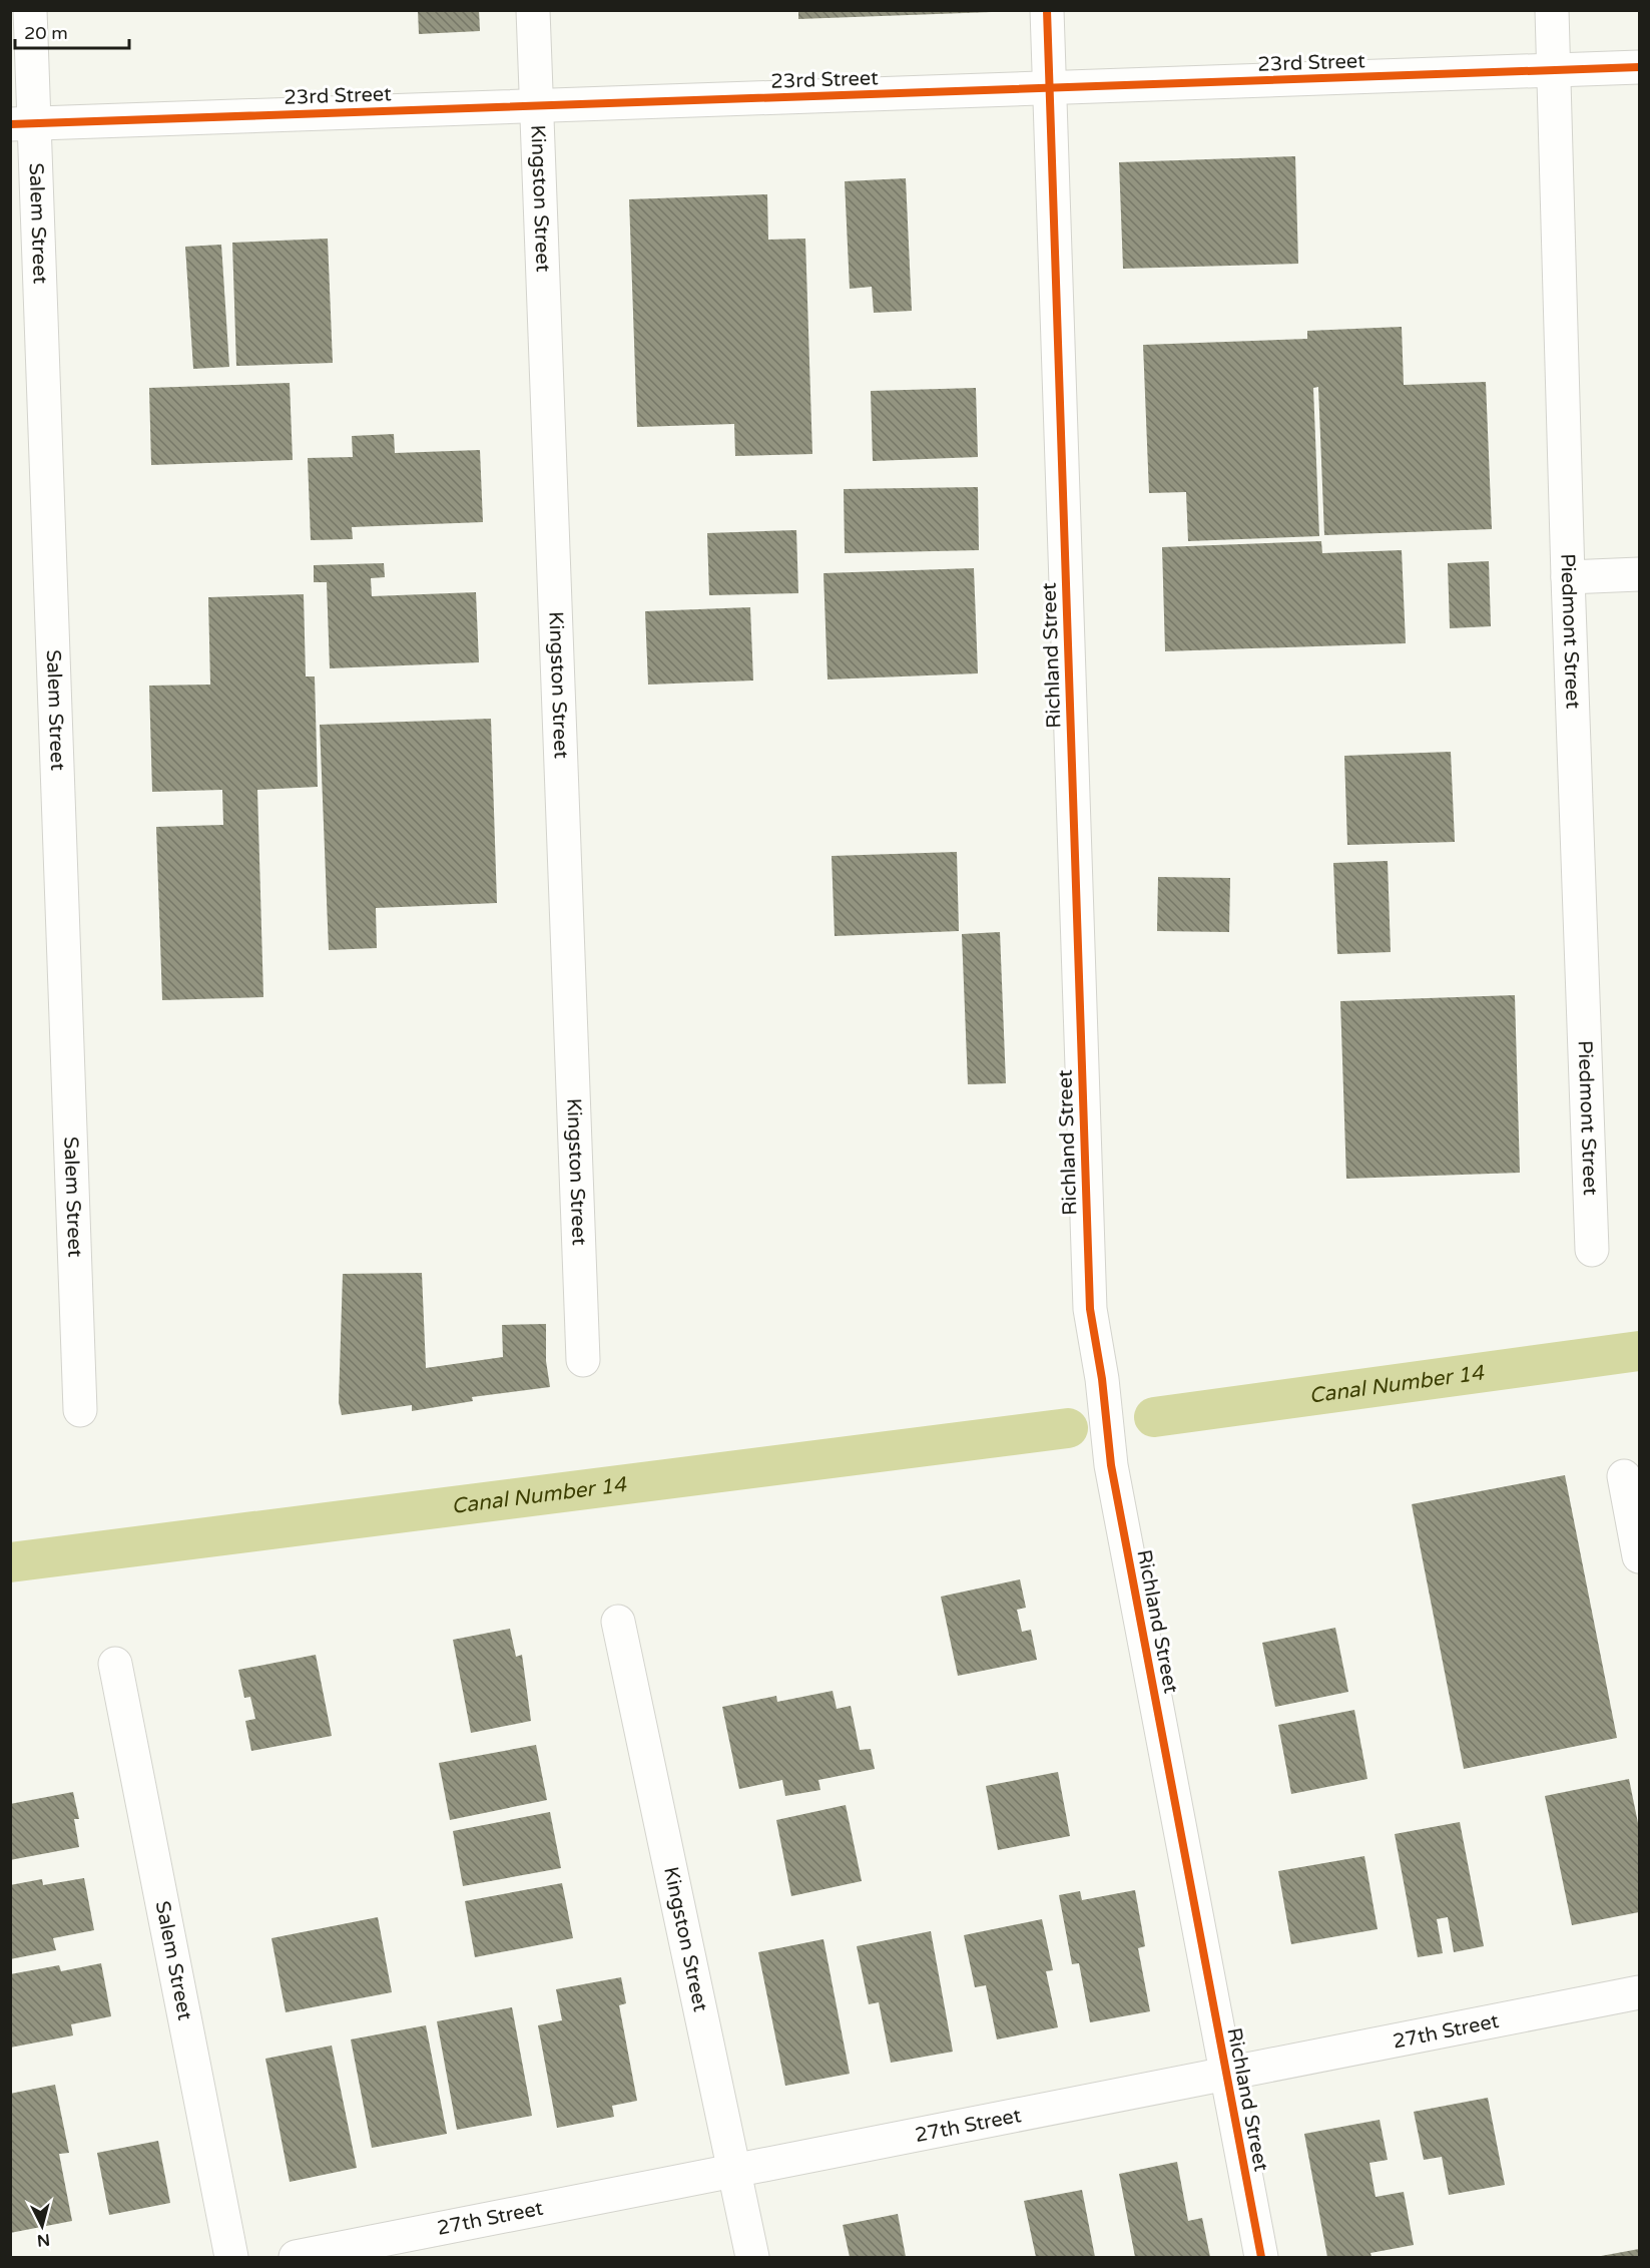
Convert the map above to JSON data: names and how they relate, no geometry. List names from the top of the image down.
{
  "streets": {
    "street": [
      "23rd Street",
      "Kingston Street",
      "Salem Street",
      "Piedmont Street",
      "Richland Street",
      "27th Street"
    ]
  },
  "crossings": [
    ["23rd Street", "Kingston Street"],
    ["23rd Street", "Salem Street"],
    ["23rd Street", "Piedmont Street"],
    ["23rd Street", "Richland Street"],
    ["Kingston Street", "27th Street"],
    ["Richland Street", "27th Street"]
  ],
  "water": ["Canal Number 14"],
  "scale_bar": "20 m",
  "north": "bottom"
}
